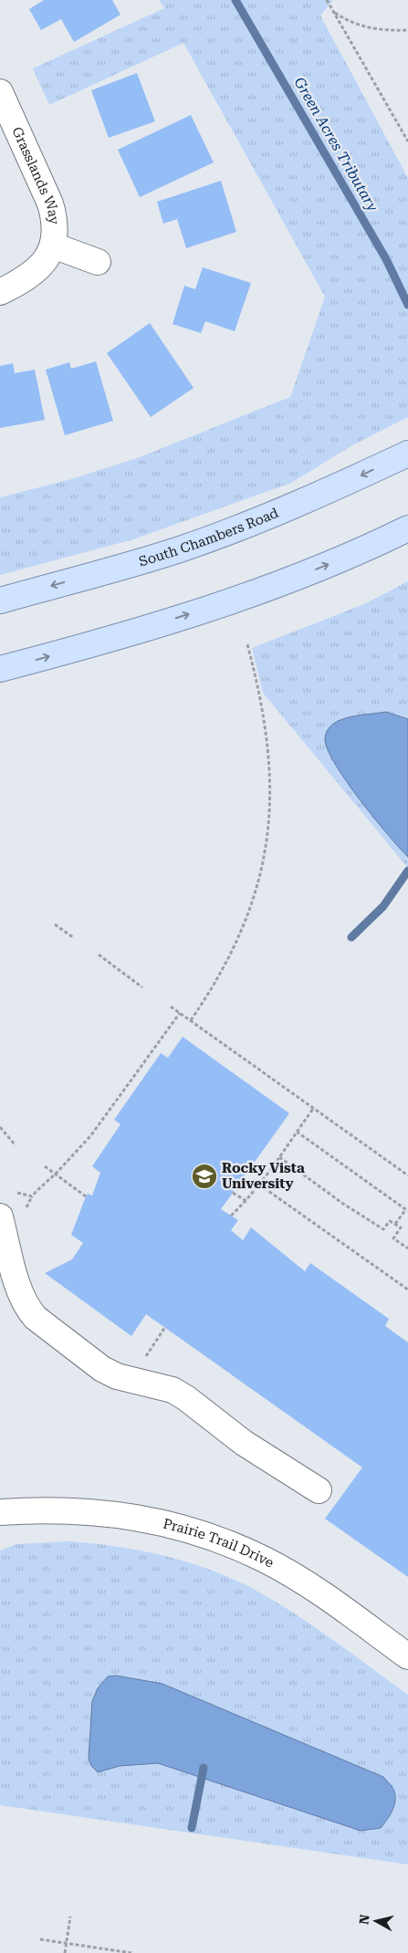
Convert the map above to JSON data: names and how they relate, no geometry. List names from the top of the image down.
{
  "streets": {
    "main road": ["South Chambers Road"],
    "street": ["Grasslands Way", "Prairie Trail Drive"]
  },
  "water": ["Green Acres Tributary"],
  "places": {
    "school or university": ["Rocky Vista University"]
  },
  "north": "left"
}
